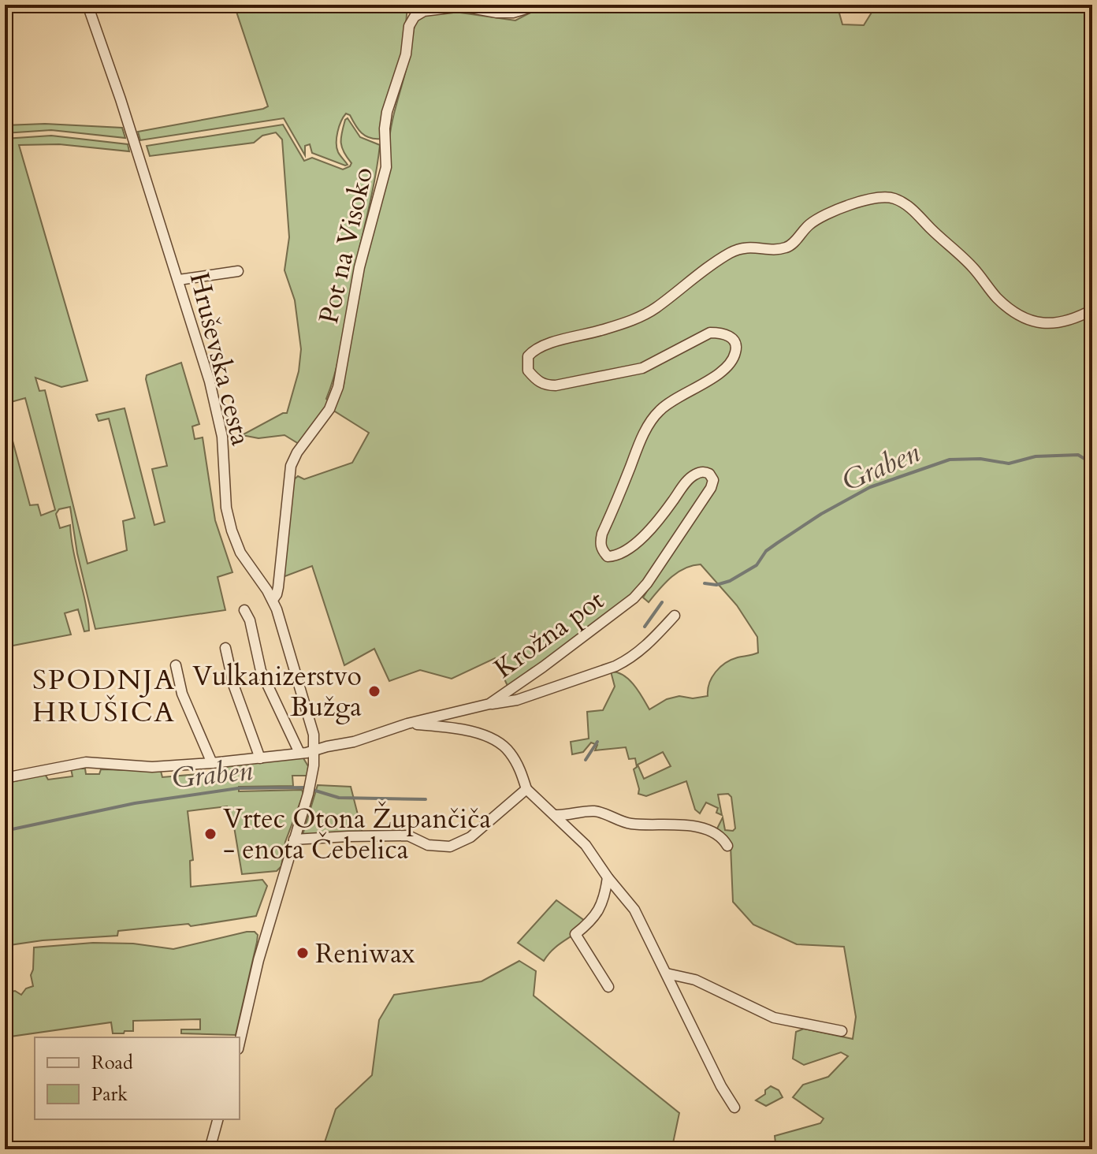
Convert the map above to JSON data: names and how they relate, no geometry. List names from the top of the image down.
{
  "streets": {
    "street": ["Pot na Visoko", "Hruševska cesta", "Krožna pot"]
  },
  "crossings": [
    ["Pot na Visoko", "Hruševska cesta"],
    ["Hruševska cesta", "Krožna pot"]
  ],
  "districts": ["SPODNJA HRUŠICA"],
  "water": ["Graben"],
  "places": ["Vulkanizerstvo Bužga", "Vrtec Otona Župančiča - enota Čebelica", "Reniwax"],
  "legend": ["Road", "Park"]
}
